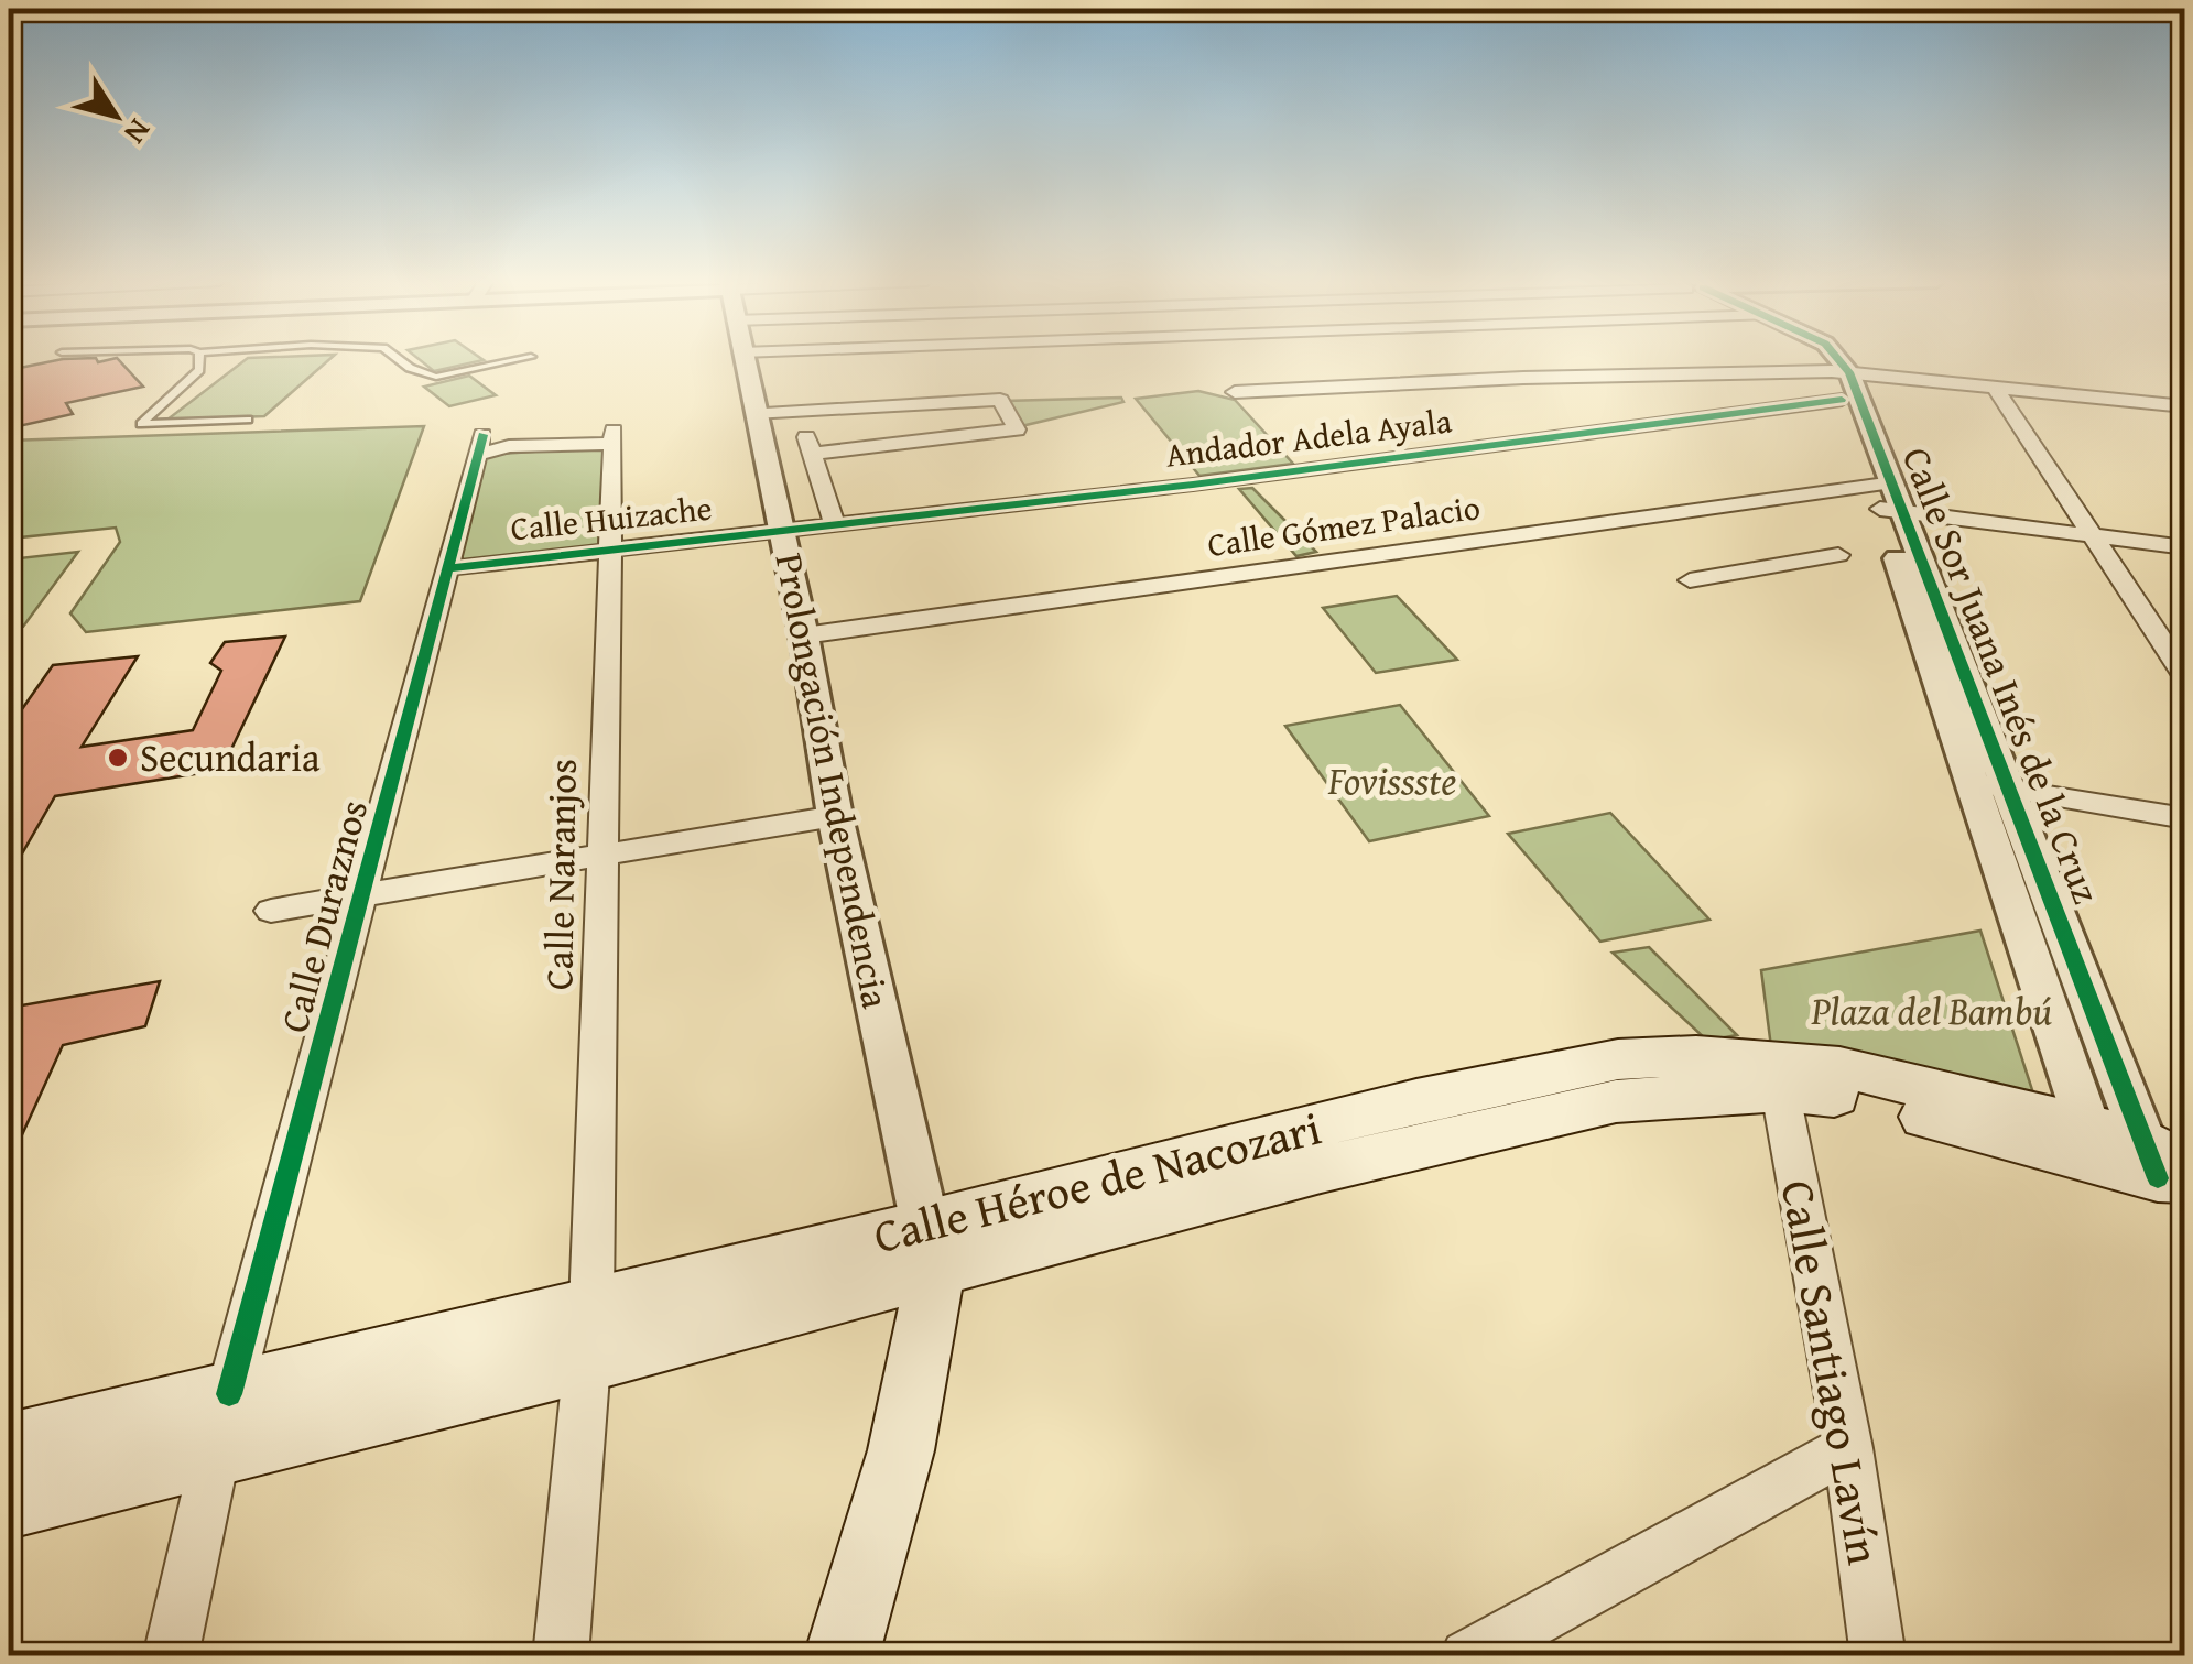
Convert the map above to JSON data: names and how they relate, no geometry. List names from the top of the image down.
{
  "streets": {
    "main road": ["Calle Héroe de Nacozari"],
    "street": [
      "Andador Adela Ayala",
      "Calle Huizache",
      "Calle Gómez Palacio",
      "Calle Sor Juana Inés de la Cruz",
      "Prolongación Independencia",
      "Calle Naranjos",
      "Calle Duraznos",
      "Calle Santiago Lavín"
    ]
  },
  "crossings": [
    ["Andador Adela Ayala", "Calle Huizache"],
    ["Andador Adela Ayala", "Calle Sor Juana Inés de la Cruz"],
    ["Andador Adela Ayala", "Prolongación Independencia"],
    ["Calle Huizache", "Prolongación Independencia"],
    ["Calle Huizache", "Calle Naranjos"],
    ["Calle Huizache", "Calle Duraznos"],
    ["Calle Gómez Palacio", "Calle Sor Juana Inés de la Cruz"],
    ["Calle Gómez Palacio", "Prolongación Independencia"],
    ["Calle Sor Juana Inés de la Cruz", "Calle Héroe de Nacozari"],
    ["Prolongación Independencia", "Calle Héroe de Nacozari"],
    ["Calle Naranjos", "Calle Duraznos"],
    ["Calle Naranjos", "Calle Héroe de Nacozari"],
    ["Calle Duraznos", "Calle Héroe de Nacozari"],
    ["Calle Héroe de Nacozari", "Calle Santiago Lavín"]
  ],
  "parks": ["Fovissste", "Plaza del Bambú"],
  "places": ["Secundaria"],
  "north": "bottom right"
}
